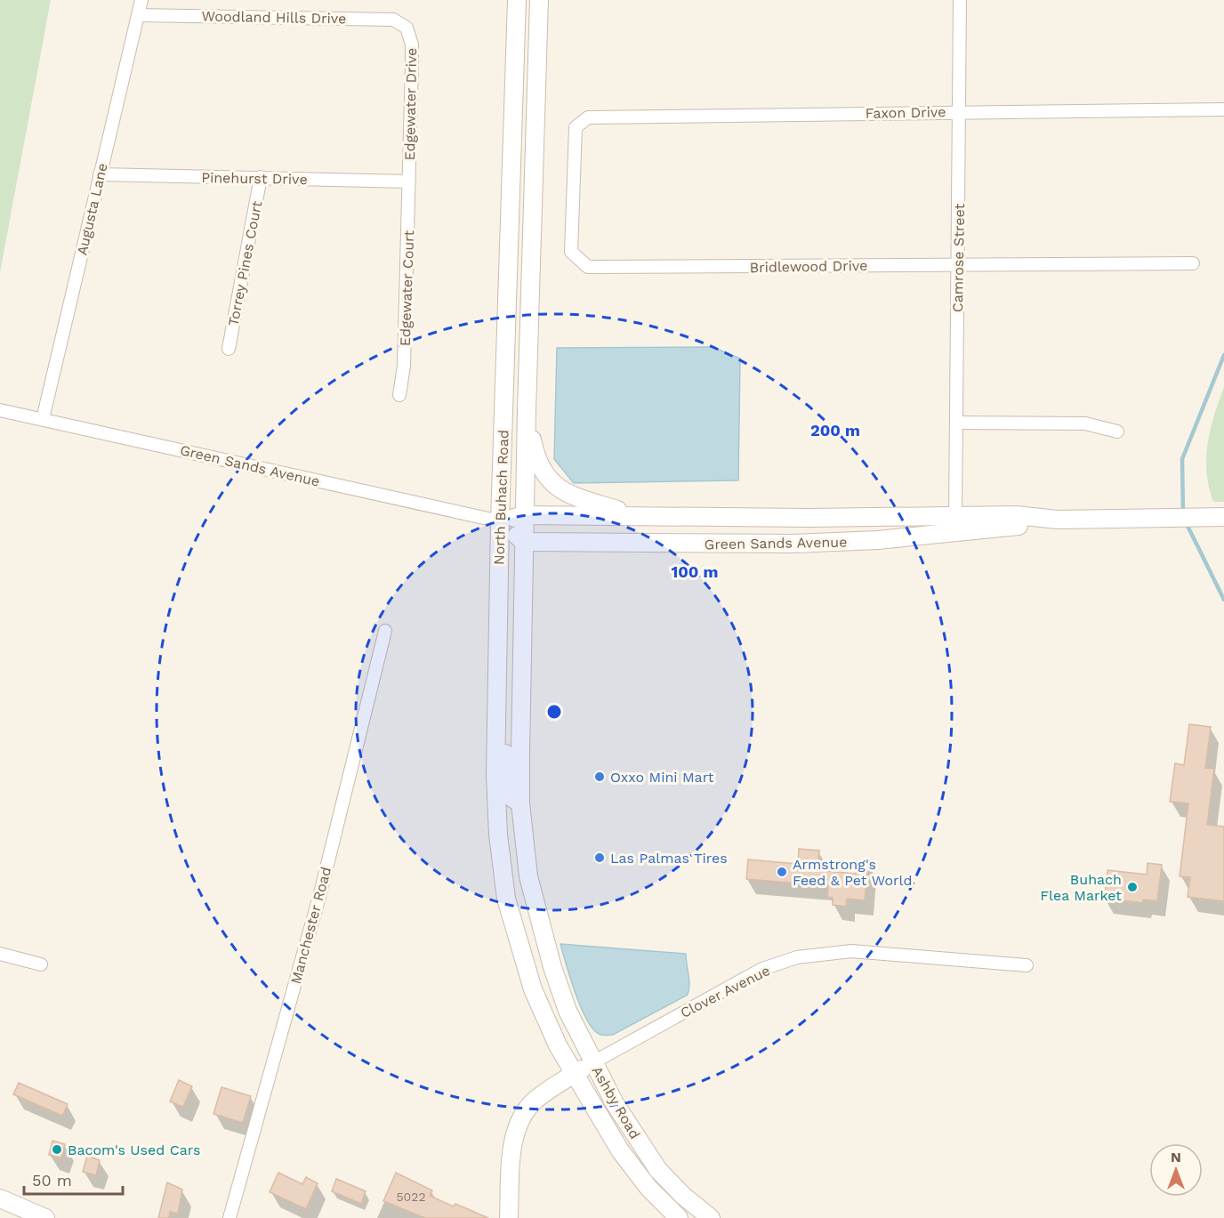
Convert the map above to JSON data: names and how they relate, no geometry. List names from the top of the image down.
{
  "streets": {
    "main road": ["Green Sands Avenue", "North Buhach Road", "Ashby Road"],
    "street": [
      "Woodland Hills Drive",
      "Edgewater Drive",
      "Faxon Drive",
      "Pinehurst Drive",
      "Augusta Lane",
      "Camrose Street",
      "Torrey Pines Court",
      "Bridlewood Drive",
      "Edgewater Court",
      "Manchester Road",
      "Clover Avenue"
    ]
  },
  "crossings": [
    ["Woodland Hills Drive", "Edgewater Drive"],
    ["Woodland Hills Drive", "Augusta Lane"],
    ["Edgewater Drive", "Pinehurst Drive"],
    ["Edgewater Drive", "Edgewater Court"],
    ["Faxon Drive", "Camrose Street"],
    ["Faxon Drive", "Bridlewood Drive"],
    ["Pinehurst Drive", "Augusta Lane"],
    ["Pinehurst Drive", "Torrey Pines Court"],
    ["Pinehurst Drive", "Edgewater Court"],
    ["Augusta Lane", "Green Sands Avenue"],
    ["Camrose Street", "Bridlewood Drive"],
    ["Camrose Street", "Green Sands Avenue"],
    ["Green Sands Avenue", "North Buhach Road"],
    ["North Buhach Road", "Ashby Road"],
    ["Clover Avenue", "Ashby Road"]
  ],
  "places": [
    "Oxxo Mini Mart",
    "Las Palmas Tires",
    "Armstrong's Feed & Pet World",
    "Buhach Flea Market",
    "Bacom's Used Cars"
  ],
  "house_numbers": ["5022"],
  "scale_bar": "50 m",
  "north": "top",
  "rings": ["200 m", "100 m"]
}
